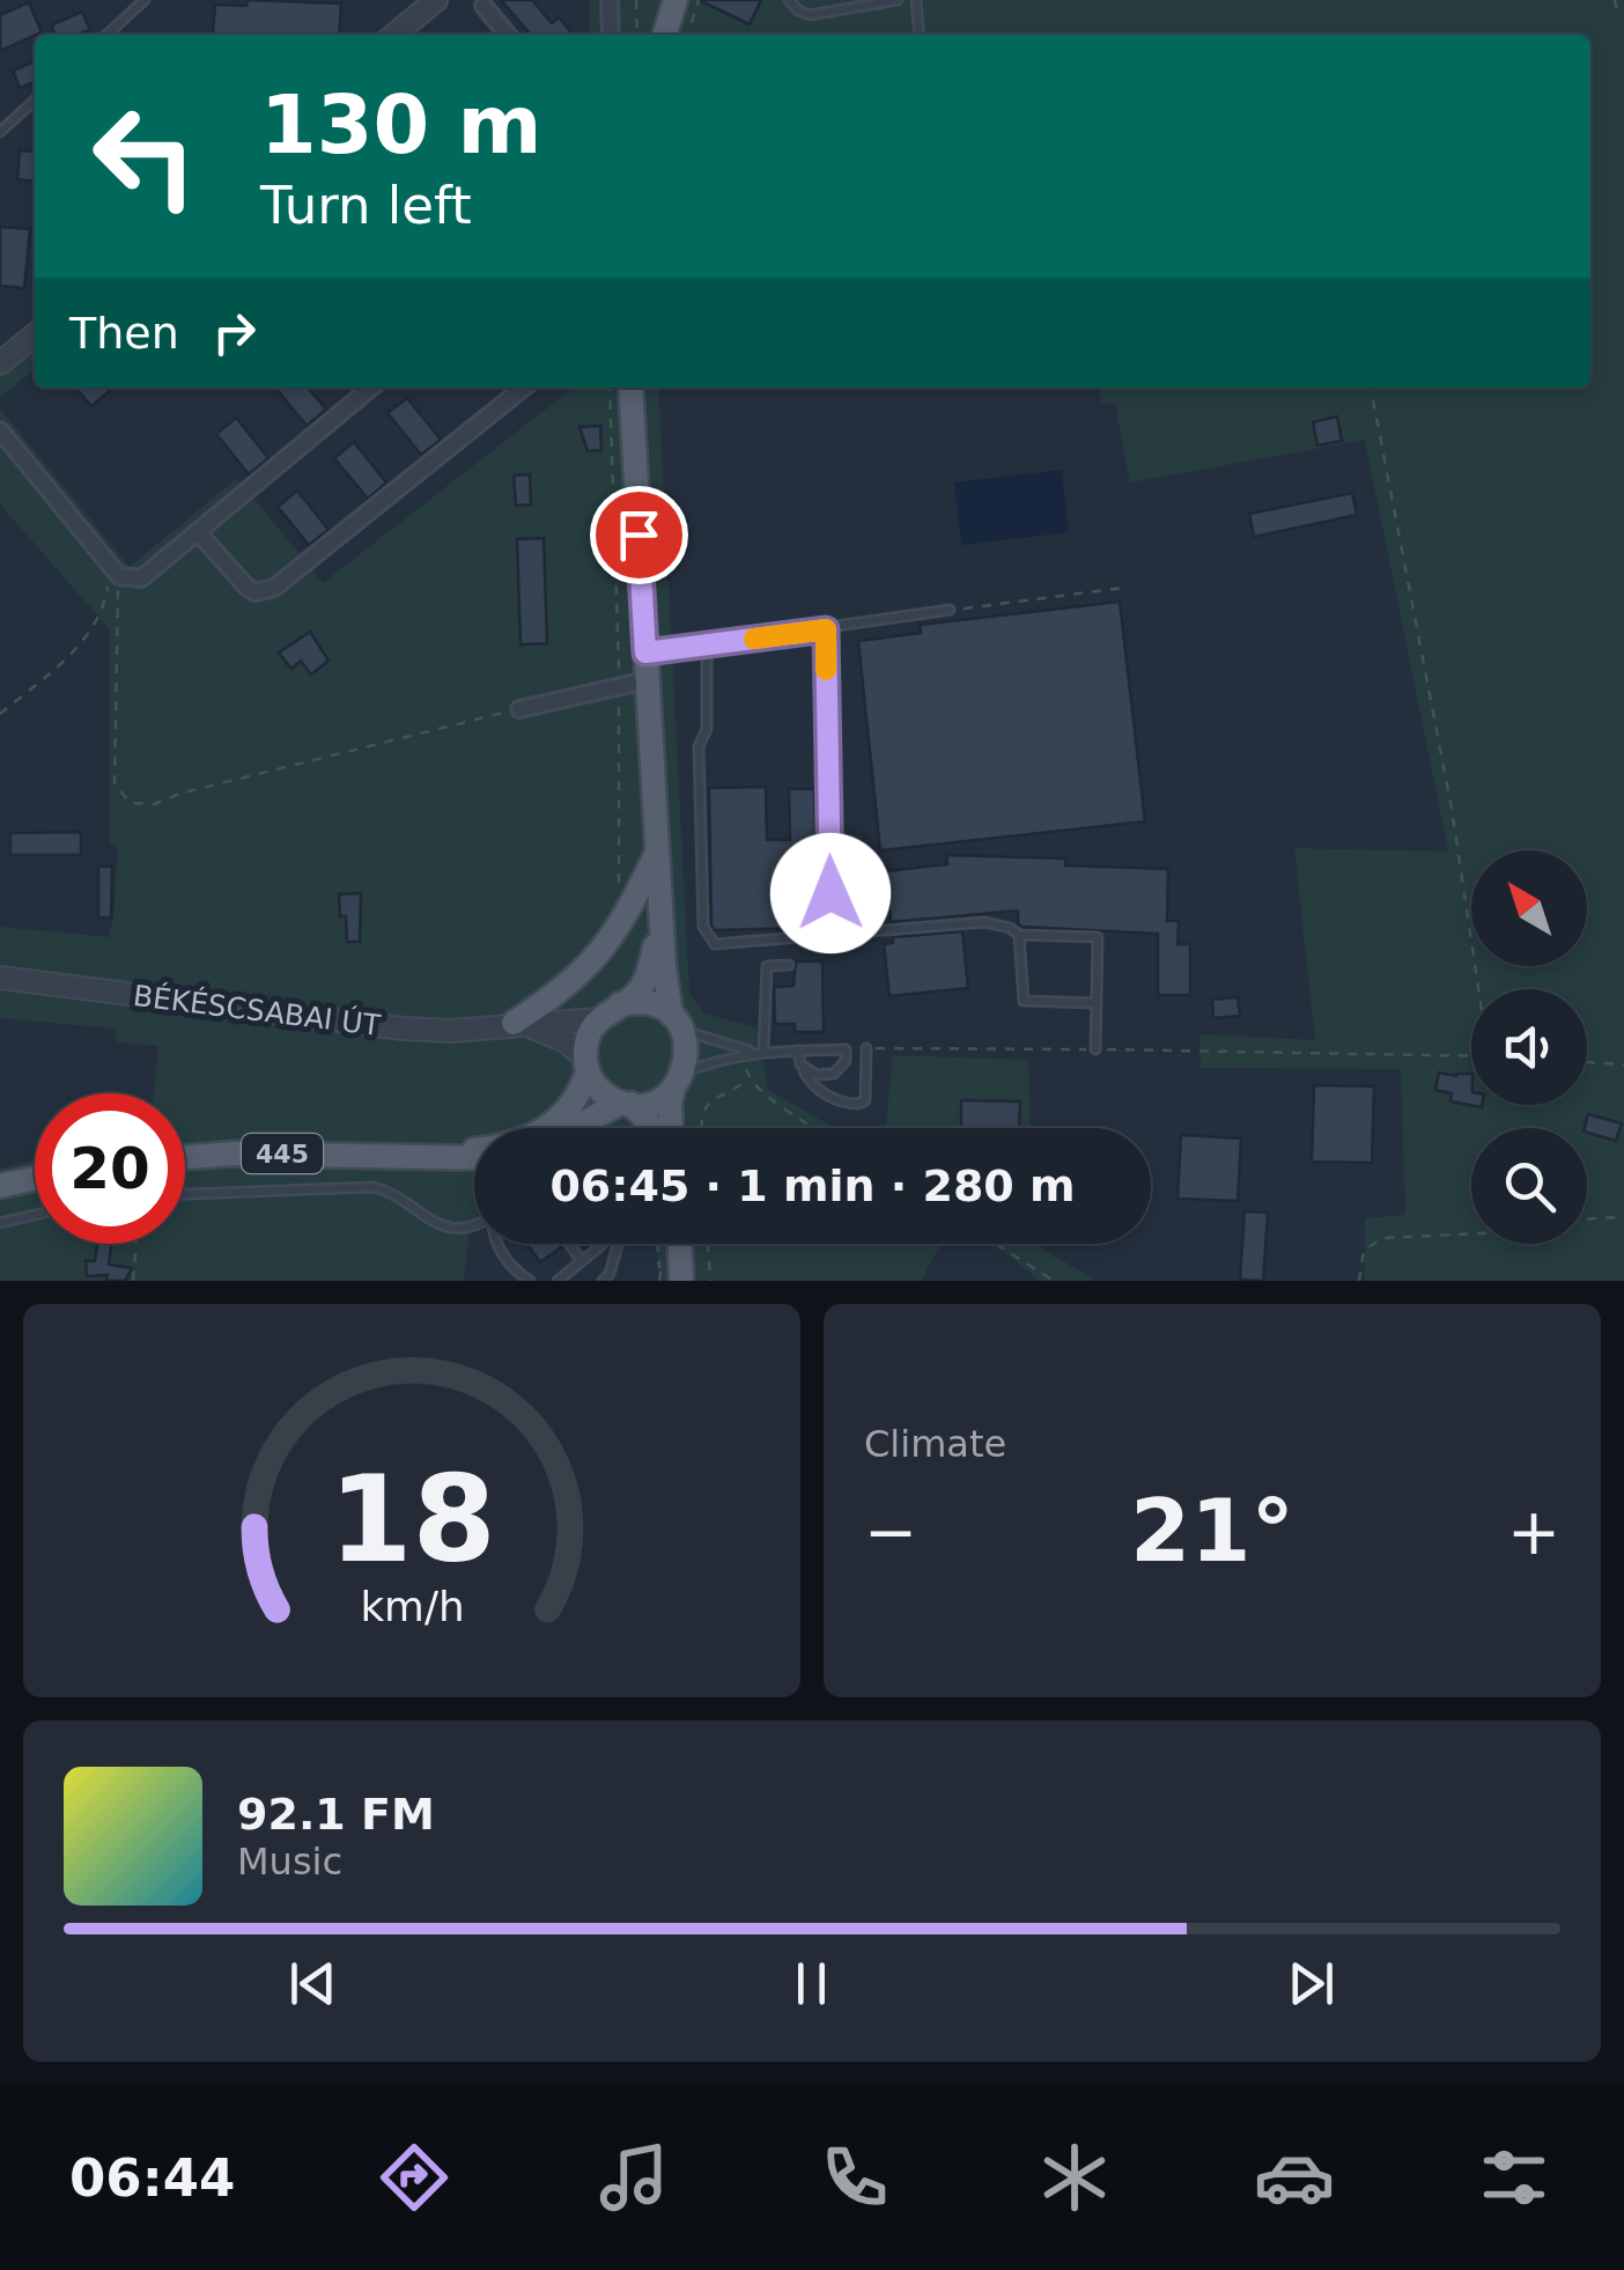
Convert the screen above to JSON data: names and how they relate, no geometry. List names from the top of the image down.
{
  "streets": {
    "main road": ["445"],
    "street": ["BÉKÉSCSABAI ÚT"]
  },
  "crossings": [
    ["BÉKÉSCSABAI ÚT", "445"]
  ],
  "north": "top left",
  "page": {
    "turn": ["130 m", "Turn left"],
    "then": "Then",
    "limit": "20",
    "trip": "06:45 · 1 min · 280 m",
    "tile": "Climate",
    "heat": ["−", "21°", "+"],
    "song": ["92.1 FM", "Music"],
    "tabs": "06:44",
    "gauge": ["18", "km/h"]
  }
}
